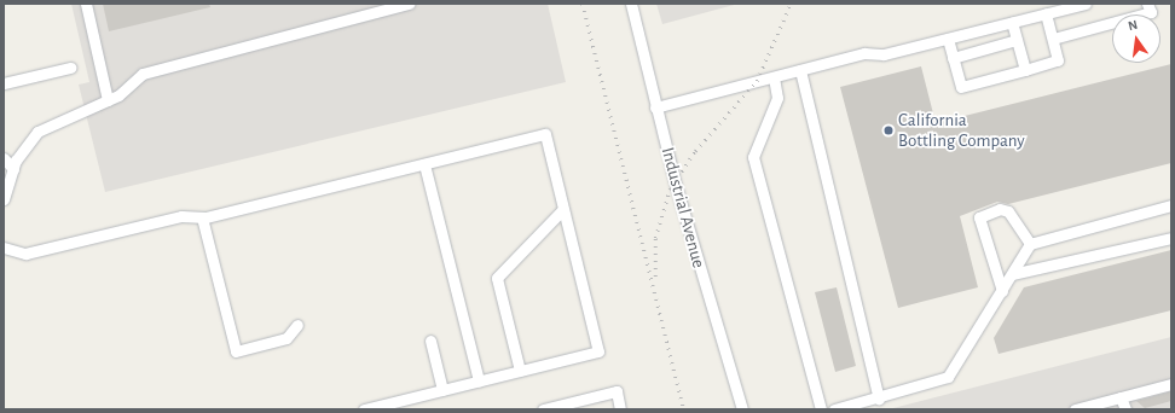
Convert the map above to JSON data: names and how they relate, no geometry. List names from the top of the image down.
{
  "streets": {
    "street": ["Industrial Avenue"]
  },
  "places": ["California Bottling Company"],
  "north": "top"
}
